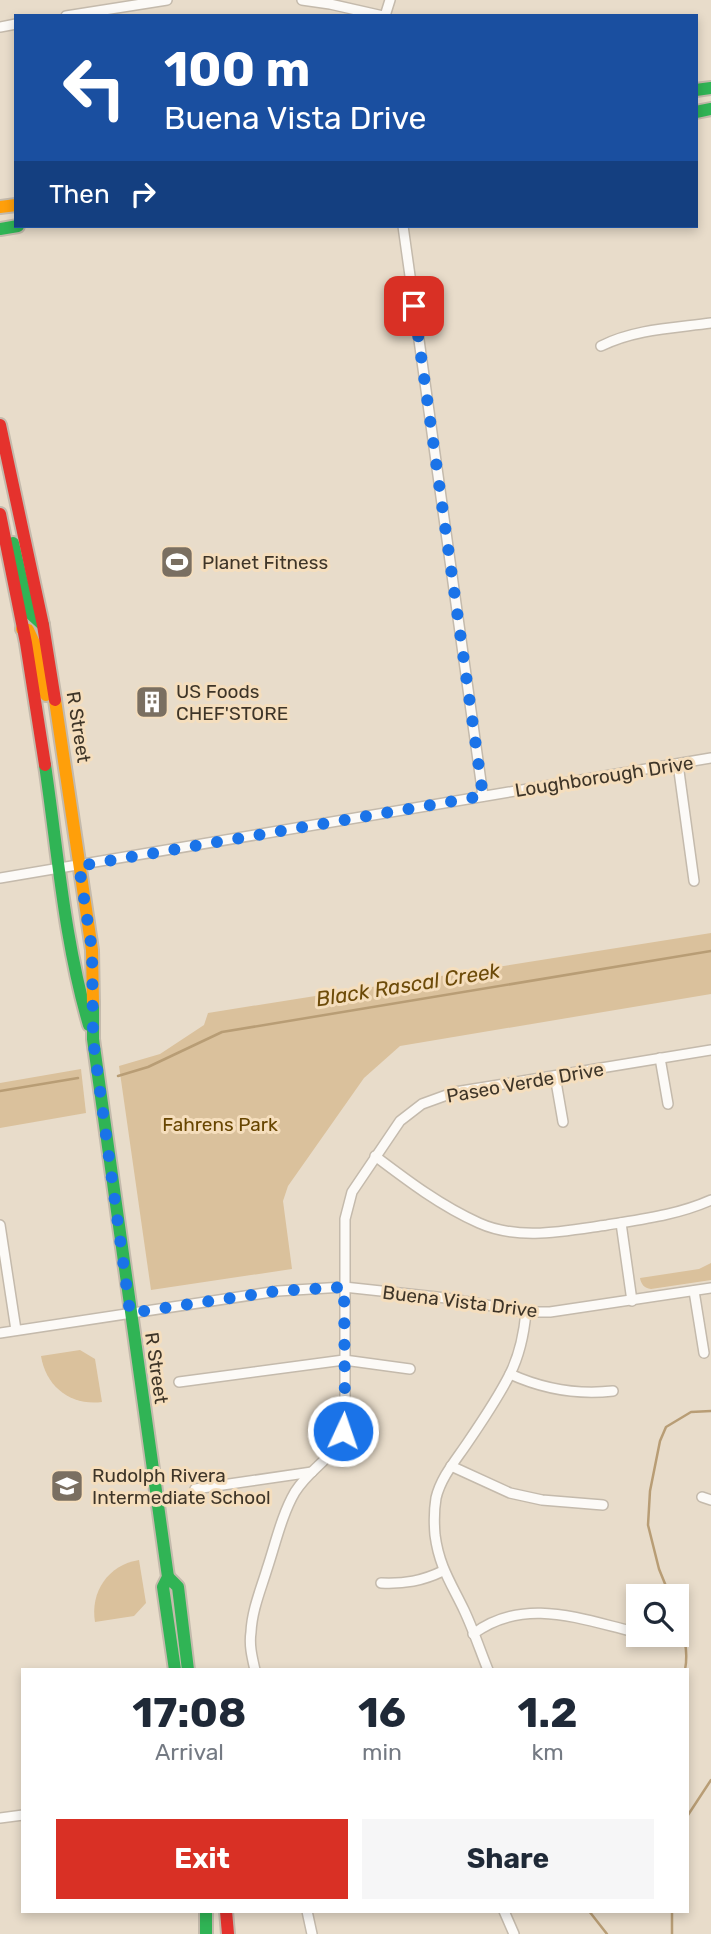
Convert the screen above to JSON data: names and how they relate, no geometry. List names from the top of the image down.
{
  "streets": {
    "street": [
      "R Street",
      "Loughborough Drive",
      "Paseo Verde Drive",
      "Buena Vista Drive"
    ]
  },
  "crossings": [
    ["R Street", "Loughborough Drive"],
    ["R Street", "Buena Vista Drive"],
    ["Paseo Verde Drive", "Buena Vista Drive"]
  ],
  "water": ["Black Rascal Creek"],
  "parks": ["Fahrens Park"],
  "places": {
    "sports": ["Planet Fitness"],
    "building": ["US Foods CHEF'STORE"],
    "school or university": ["Rudolph Rivera Intermediate School"]
  },
  "page": {
    "turn": ["100 m", "Buena Vista Drive"],
    "then": "Then",
    "eta": [
      "17:08",
      "Arrival",
      "16",
      "min",
      "1.2",
      "km"
    ],
    "buttons": ["Exit", "Share"]
  }
}
